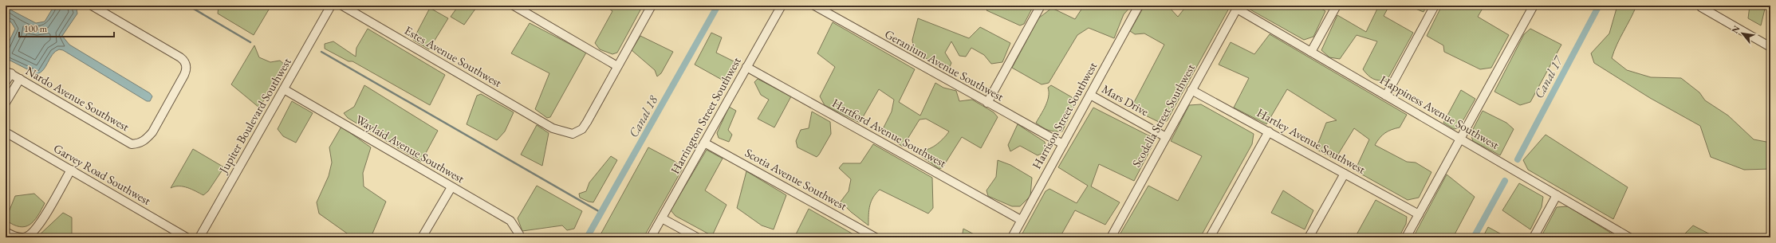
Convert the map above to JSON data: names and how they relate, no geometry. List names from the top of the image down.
{
  "streets": {
    "street": [
      "Estes Avenue Southwest",
      "Geranium Avenue Southwest",
      "Nardo Avenue Southwest",
      "Mars Drive",
      "Happiness Avenue Southwest",
      "Jupiter Boulevard Southwest",
      "Harrington Street Southwest",
      "Harrison Street Southwest",
      "Scodella Street Southwest",
      "Hartford Avenue Southwest",
      "Hartley Avenue Southwest",
      "Waylaid Avenue Southwest",
      "Garvey Road Southwest",
      "Scotia Avenue Southwest"
    ]
  },
  "crossings": [
    ["Geranium Avenue Southwest", "Harrison Street Southwest"],
    ["Mars Drive", "Harrison Street Southwest"],
    ["Mars Drive", "Scodella Street Southwest"],
    ["Happiness Avenue Southwest", "Scodella Street Southwest"],
    ["Jupiter Boulevard Southwest", "Waylaid Avenue Southwest"],
    ["Harrington Street Southwest", "Hartford Avenue Southwest"],
    ["Harrington Street Southwest", "Scotia Avenue Southwest"],
    ["Harrison Street Southwest", "Hartford Avenue Southwest"],
    ["Scodella Street Southwest", "Hartley Avenue Southwest"]
  ],
  "water": ["Canal 17", "Canal 18"],
  "scale_bar": "100 m",
  "north": "top left"
}
